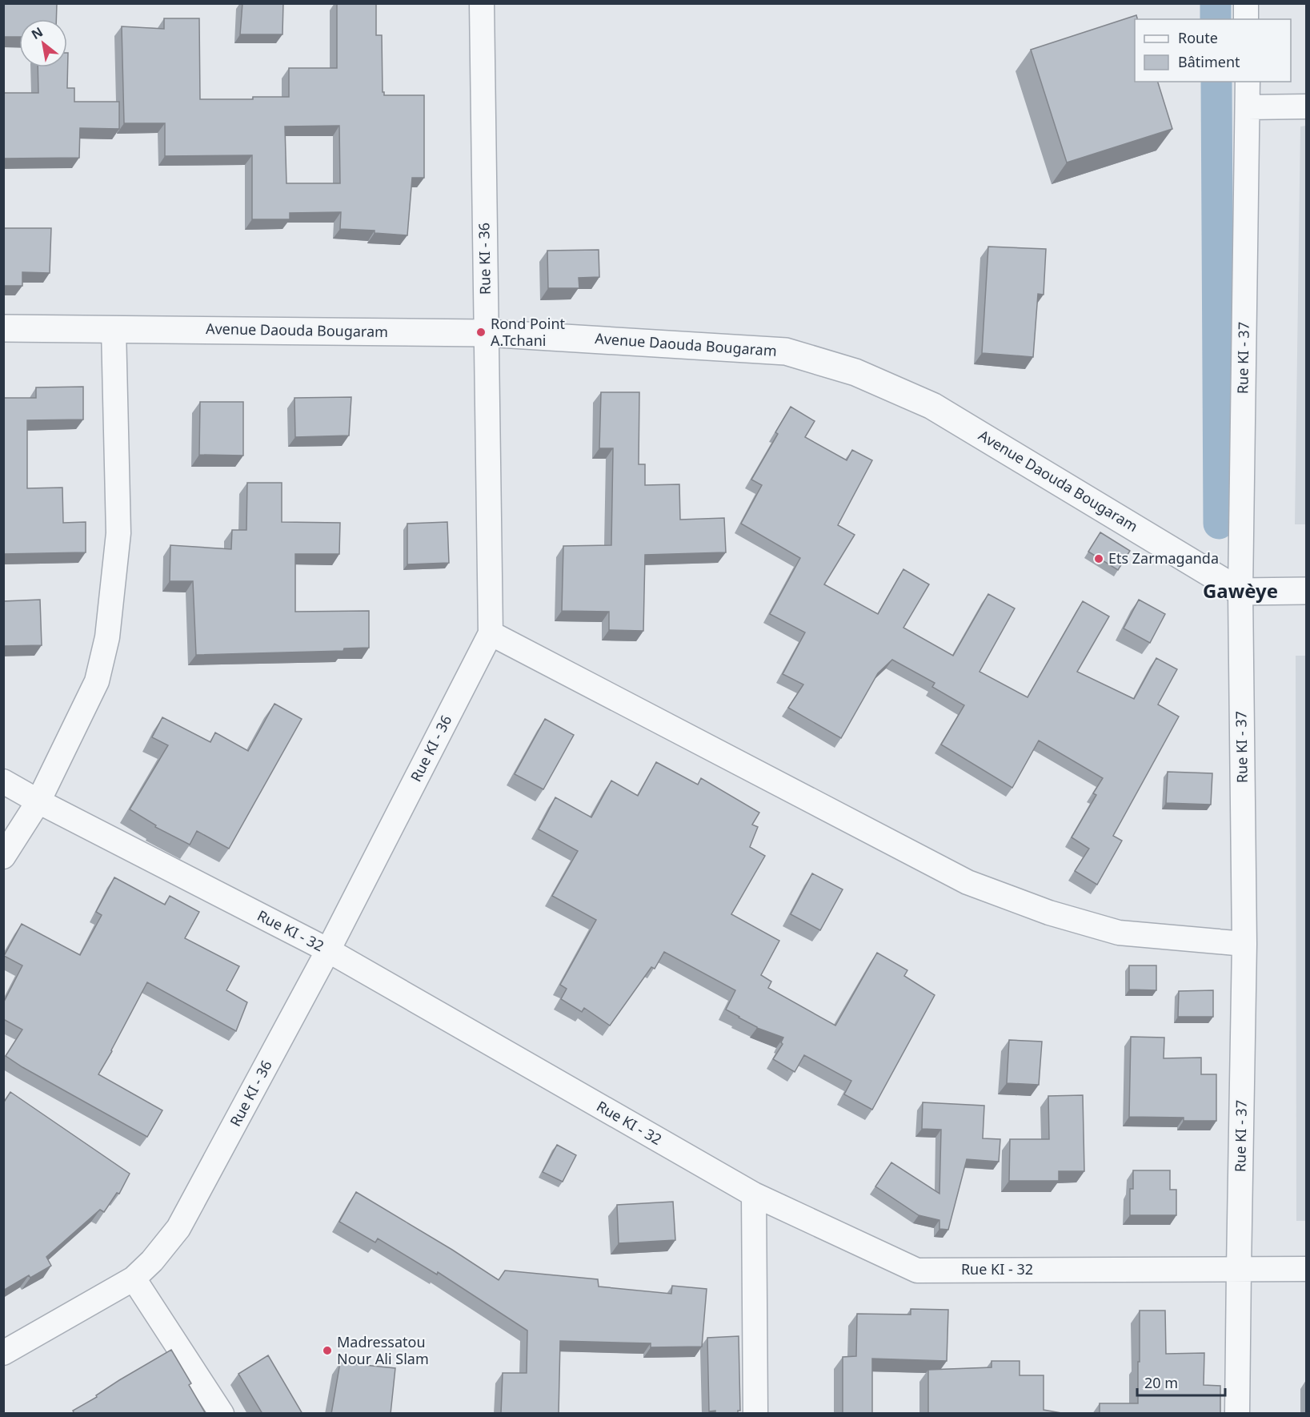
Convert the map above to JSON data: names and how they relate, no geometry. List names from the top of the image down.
{
  "streets": {
    "street": [
      "Rue KI - 36",
      "Avenue Daouda Bougaram",
      "Rue KI - 37",
      "Rue KI - 32"
    ]
  },
  "crossings": [
    ["Rue KI - 36", "Avenue Daouda Bougaram"],
    ["Rue KI - 36", "Rue KI - 32"],
    ["Avenue Daouda Bougaram", "Rue KI - 37"],
    ["Rue KI - 37", "Rue KI - 32"]
  ],
  "districts": ["Gawèye"],
  "places": ["Rond Point A.Tchani", "Ets Zarmaganda", "Madressatou Nour Ali Slam"],
  "legend": ["Route", "Bâtiment"],
  "scale_bar": "20 m",
  "north": "top left"
}
